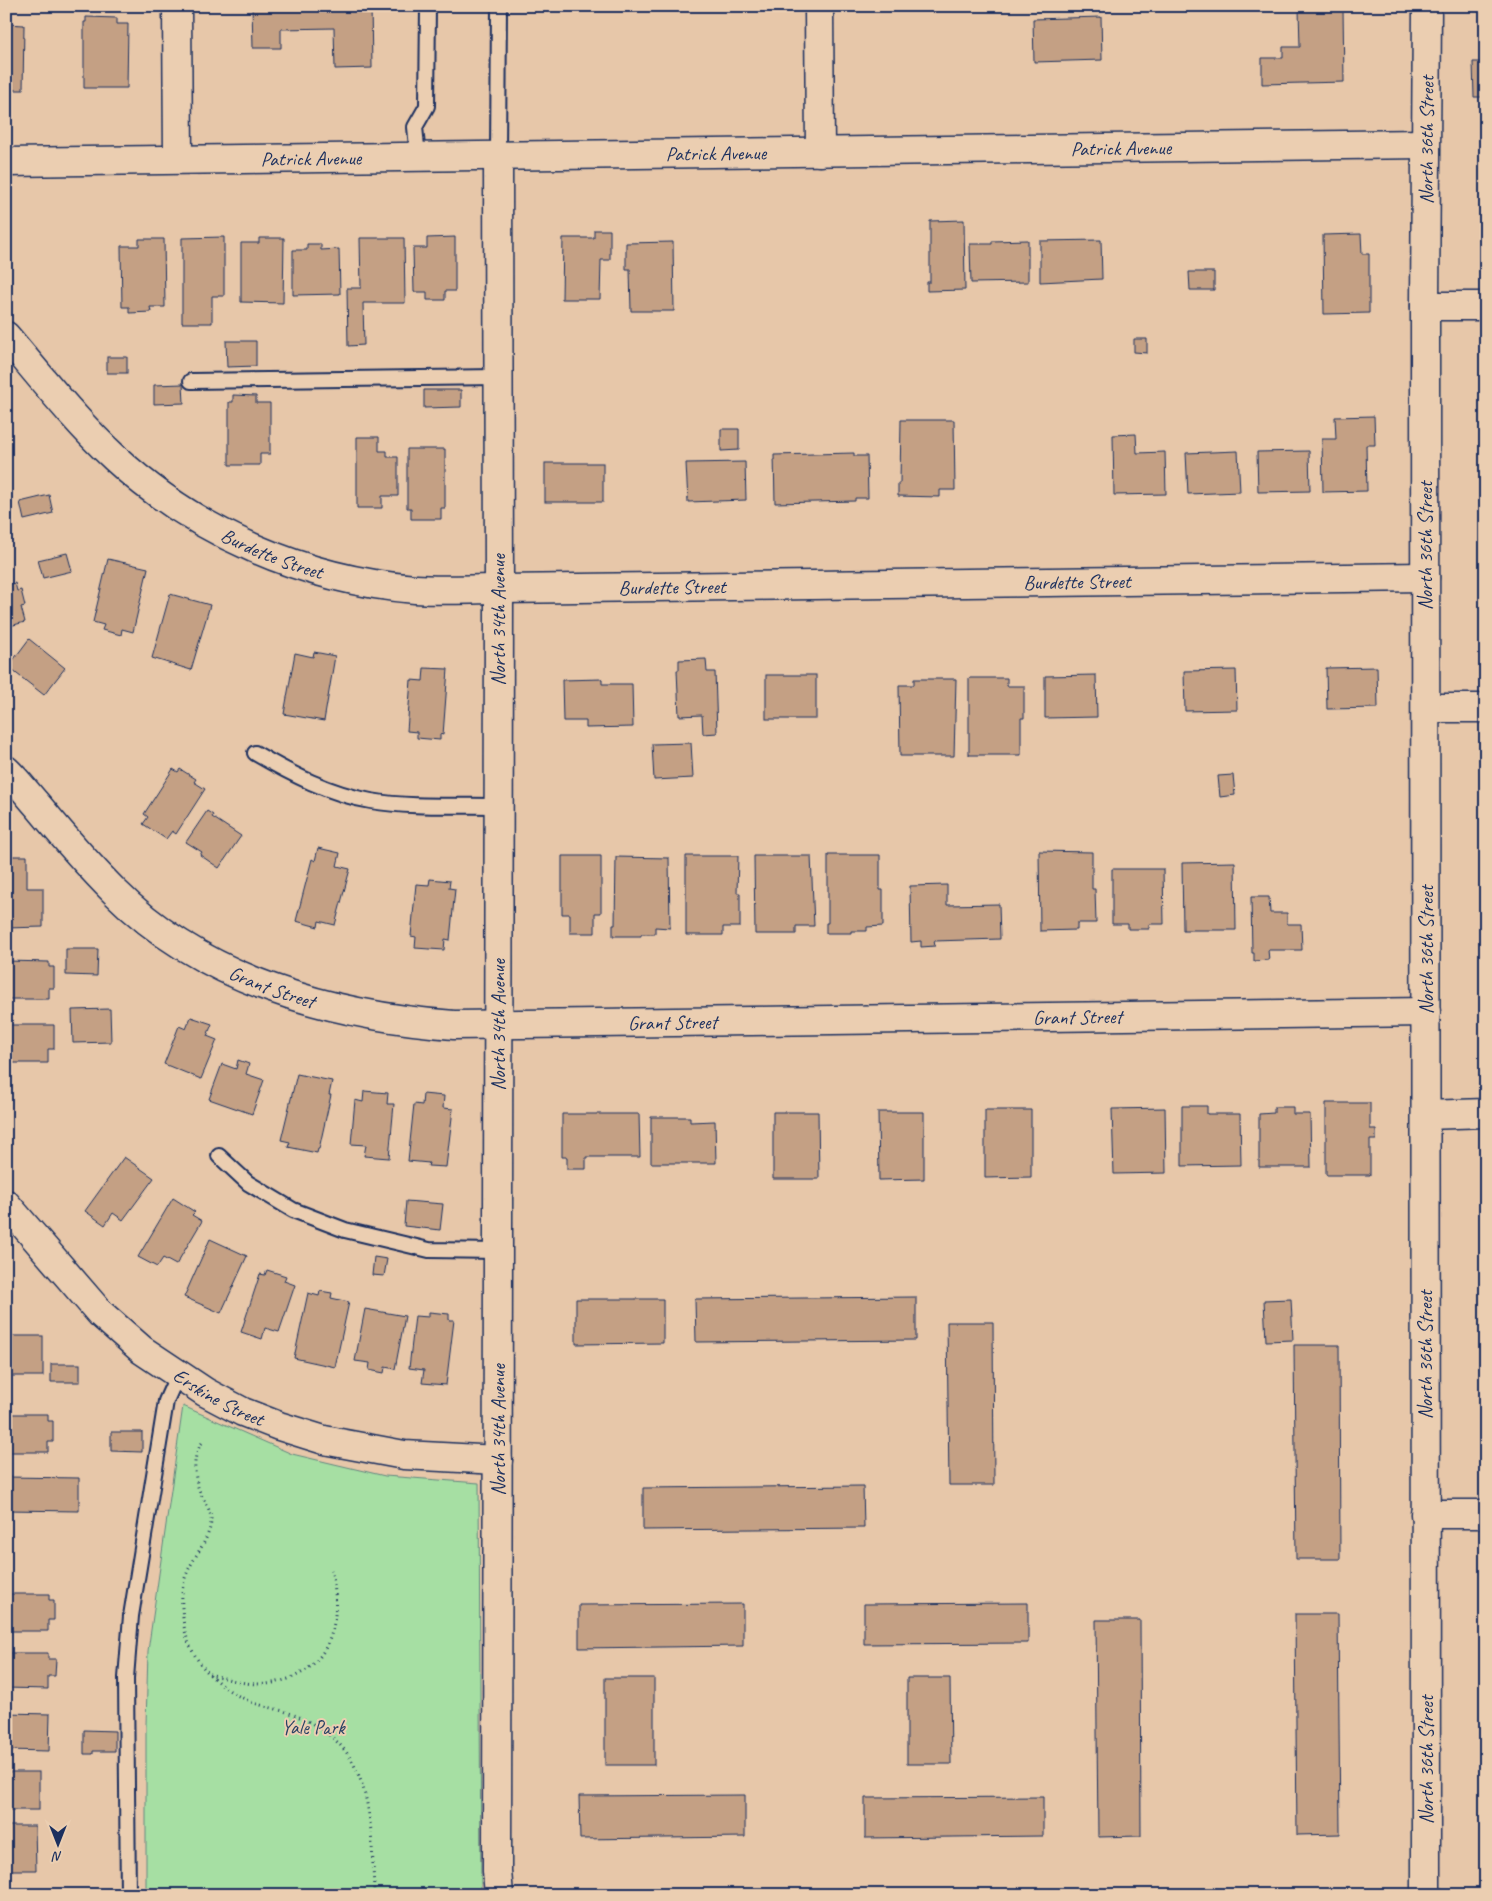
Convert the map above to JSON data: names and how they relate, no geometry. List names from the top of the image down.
{
  "streets": {
    "street": [
      "North 36th Street",
      "Patrick Avenue",
      "Burdette Street",
      "North 34th Avenue",
      "Grant Street",
      "Erskine Street"
    ]
  },
  "crossings": [
    ["North 36th Street", "Patrick Avenue"],
    ["North 36th Street", "Burdette Street"],
    ["North 36th Street", "Grant Street"],
    ["Patrick Avenue", "North 34th Avenue"],
    ["Burdette Street", "North 34th Avenue"],
    ["North 34th Avenue", "Grant Street"],
    ["North 34th Avenue", "Erskine Street"]
  ],
  "parks": ["Yale Park"],
  "north": "bottom"
}
